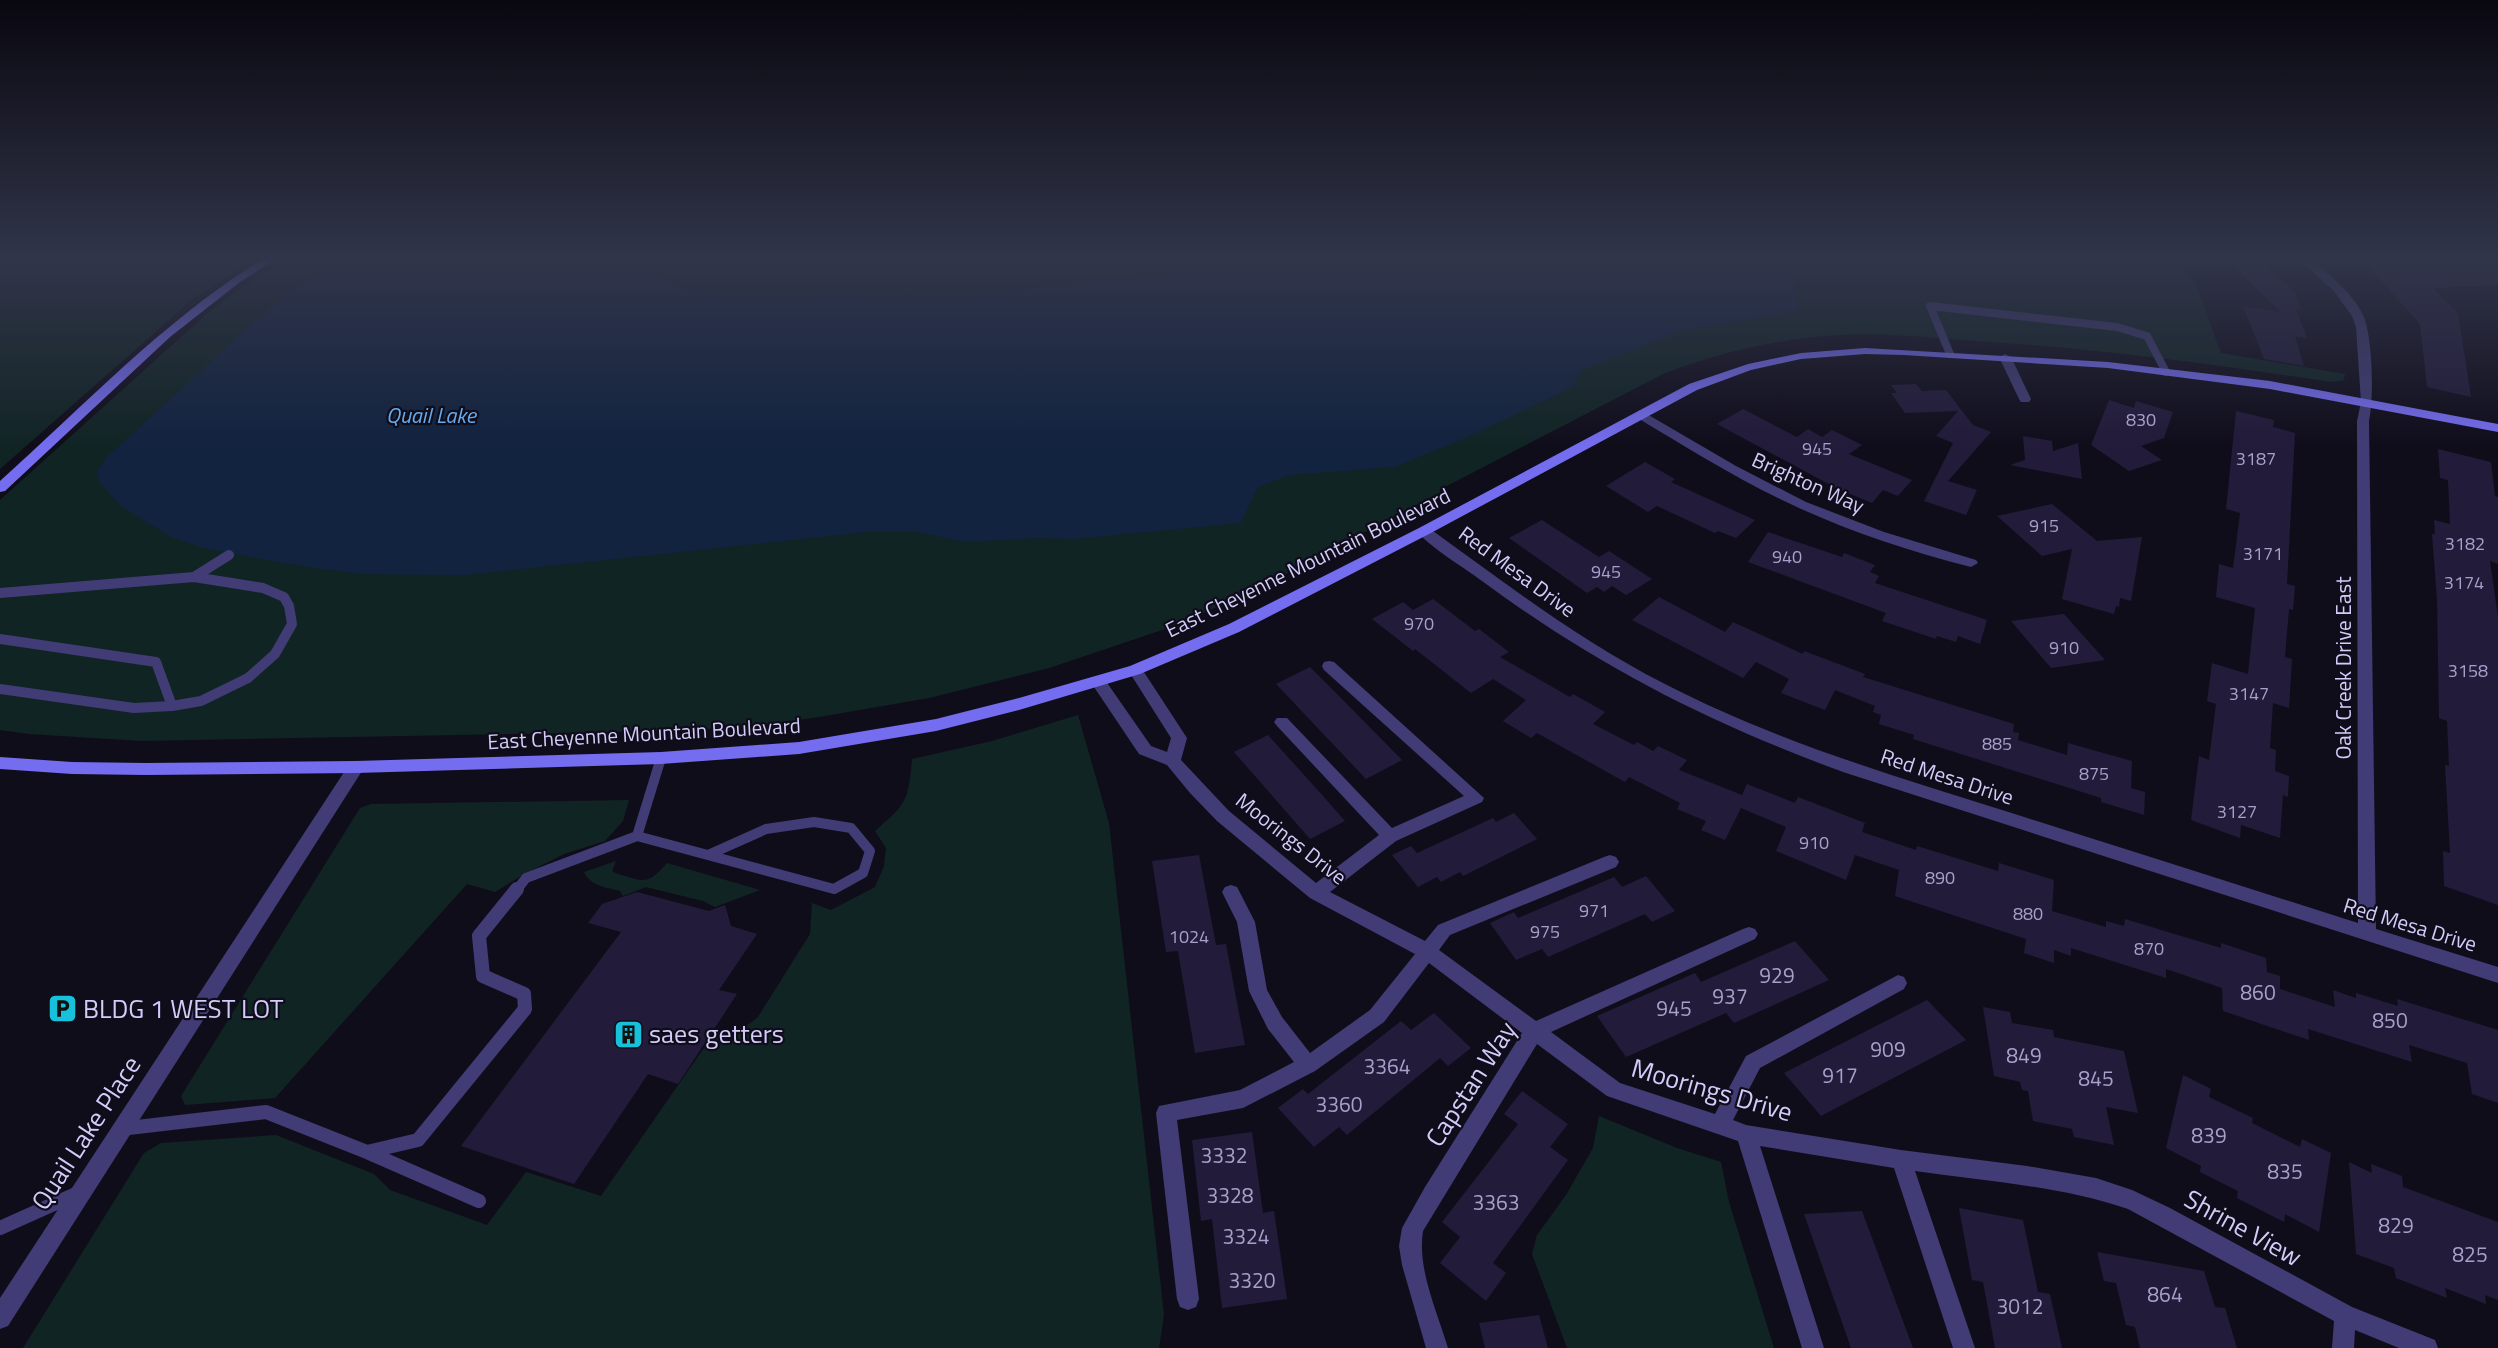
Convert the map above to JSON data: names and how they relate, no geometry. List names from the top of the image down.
{
  "streets": {
    "street": [
      "Brighton Way",
      "East Cheyenne Mountain Boulevard",
      "Red Mesa Drive",
      "Oak Creek Drive East",
      "Moorings Drive",
      "Capstan Way",
      "Quail Lake Place",
      "Shrine View"
    ]
  },
  "crossings": [
    ["Brighton Way", "East Cheyenne Mountain Boulevard"],
    ["East Cheyenne Mountain Boulevard", "Red Mesa Drive"],
    ["East Cheyenne Mountain Boulevard", "Oak Creek Drive East"],
    ["East Cheyenne Mountain Boulevard", "Moorings Drive"],
    ["East Cheyenne Mountain Boulevard", "Quail Lake Place"],
    ["Red Mesa Drive", "Oak Creek Drive East"],
    ["Moorings Drive", "Capstan Way"],
    ["Moorings Drive", "Shrine View"]
  ],
  "water": ["Quail Lake"],
  "places": {
    "parking": ["BLDG 1 WEST LOT"],
    "building": ["saes getters"]
  },
  "house_numbers": [
    "830",
    "945",
    "3187",
    "915",
    "3182",
    "3171",
    "940",
    "945",
    "3174",
    "970",
    "910",
    "3158",
    "3147",
    "885",
    "875",
    "3127",
    "910",
    "890",
    "971",
    "880",
    "975",
    "1024",
    "870",
    "929",
    "860",
    "937",
    "945",
    "850",
    "909",
    "849",
    "3364",
    "917",
    "845",
    "3360",
    "839",
    "3332",
    "835",
    "3328",
    "3363",
    "829",
    "3324",
    "825",
    "3320",
    "864",
    "3012"
  ]
}
